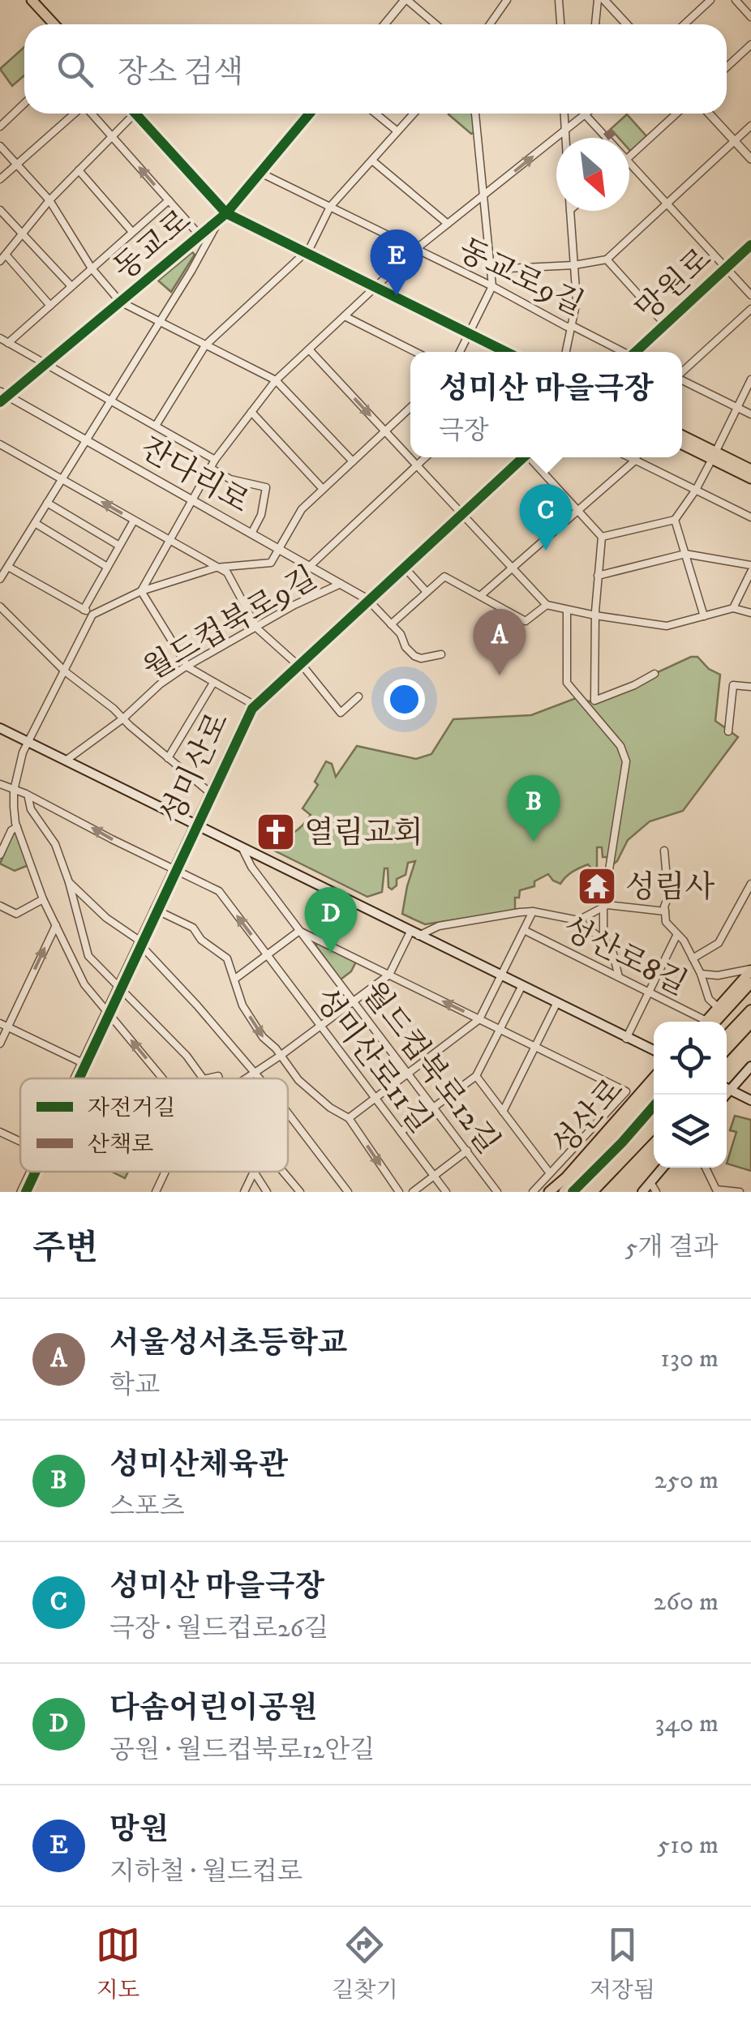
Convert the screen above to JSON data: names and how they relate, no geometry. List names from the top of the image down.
{
  "streets": {
    "main road": ["성산로"],
    "street": [
      "동교로",
      "동교로9길",
      "망원로",
      "잔다리로",
      "월드컵북로9길",
      "성미산로",
      "성산로8길",
      "성미산로11길",
      "월드컵북로12길"
    ]
  },
  "crossings": [
    ["동교로", "동교로9길"],
    ["동교로", "잔다리로"],
    ["잔다리로", "월드컵북로9길"],
    ["잔다리로", "성미산로"],
    ["성미산로", "성미산로11길"]
  ],
  "places": {
    "church": ["열림교회"],
    "temple": ["성림사"]
  },
  "legend": ["자전거길", "산책로"],
  "north": "bottom right",
  "page": {
    "search": "장소 검색",
    "pins": [
      "E",
      "C",
      "A",
      "B",
      "D"
    ],
    "popup": ["성미산 마을극장", "극장"],
    "heading": ["주변", "5개 결과"],
    "list": [
      {
        "mark": "A",
        "name": "서울성서초등학교",
        "note": "학교",
        "value": "130 m"
      },
      {
        "mark": "B",
        "name": "성미산체육관",
        "note": "스포츠",
        "value": "250 m"
      },
      {
        "mark": "C",
        "name": "성미산 마을극장",
        "note": "극장 · 월드컵로26길",
        "value": "260 m"
      },
      {
        "mark": "D",
        "name": "다솜어린이공원",
        "note": "공원 · 월드컵북로12안길",
        "value": "340 m"
      },
      {
        "mark": "E",
        "name": "망원",
        "note": "지하철 · 월드컵로",
        "value": "510 m"
      }
    ],
    "nav": ["지도", "길찾기", "저장됨"]
  }
}
